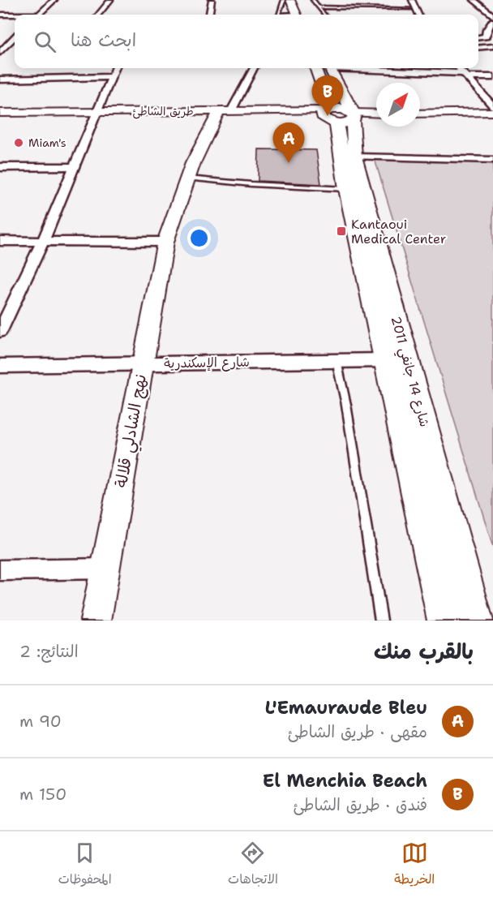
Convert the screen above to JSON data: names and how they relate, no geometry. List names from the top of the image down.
{
  "streets": {
    "main road": ["شارع 14 جانفي 2011"],
    "street": ["طريق الشاطئ", "شارع الإسكندرية", "نهج الشادلي قلالة"]
  },
  "crossings": [
    ["طريق الشاطئ", "شارع 14 جانفي 2011"],
    ["طريق الشاطئ", "نهج الشادلي قلالة"],
    ["شارع الإسكندرية", "شارع 14 جانفي 2011"],
    ["شارع الإسكندرية", "نهج الشادلي قلالة"]
  ],
  "places": {
    "other": ["Miam's"],
    "transit": ["Kantaoui Medical Center"]
  },
  "north": "top right",
  "page": {
    "search": "ابحث هنا",
    "pins": ["B", "A"],
    "heading": ["بالقرب منك", "النتائج: 2"],
    "list": [
      {
        "mark": "A",
        "name": "L'Emauraude Bleu",
        "note": "مقهى · طريق الشاطئ",
        "value": "90 m"
      },
      {
        "mark": "B",
        "name": "El Menchia Beach",
        "note": "فندق · طريق الشاطئ",
        "value": "150 m"
      }
    ],
    "nav": ["الخريطة", "الاتجاهات", "المحفوظات"]
  }
}
